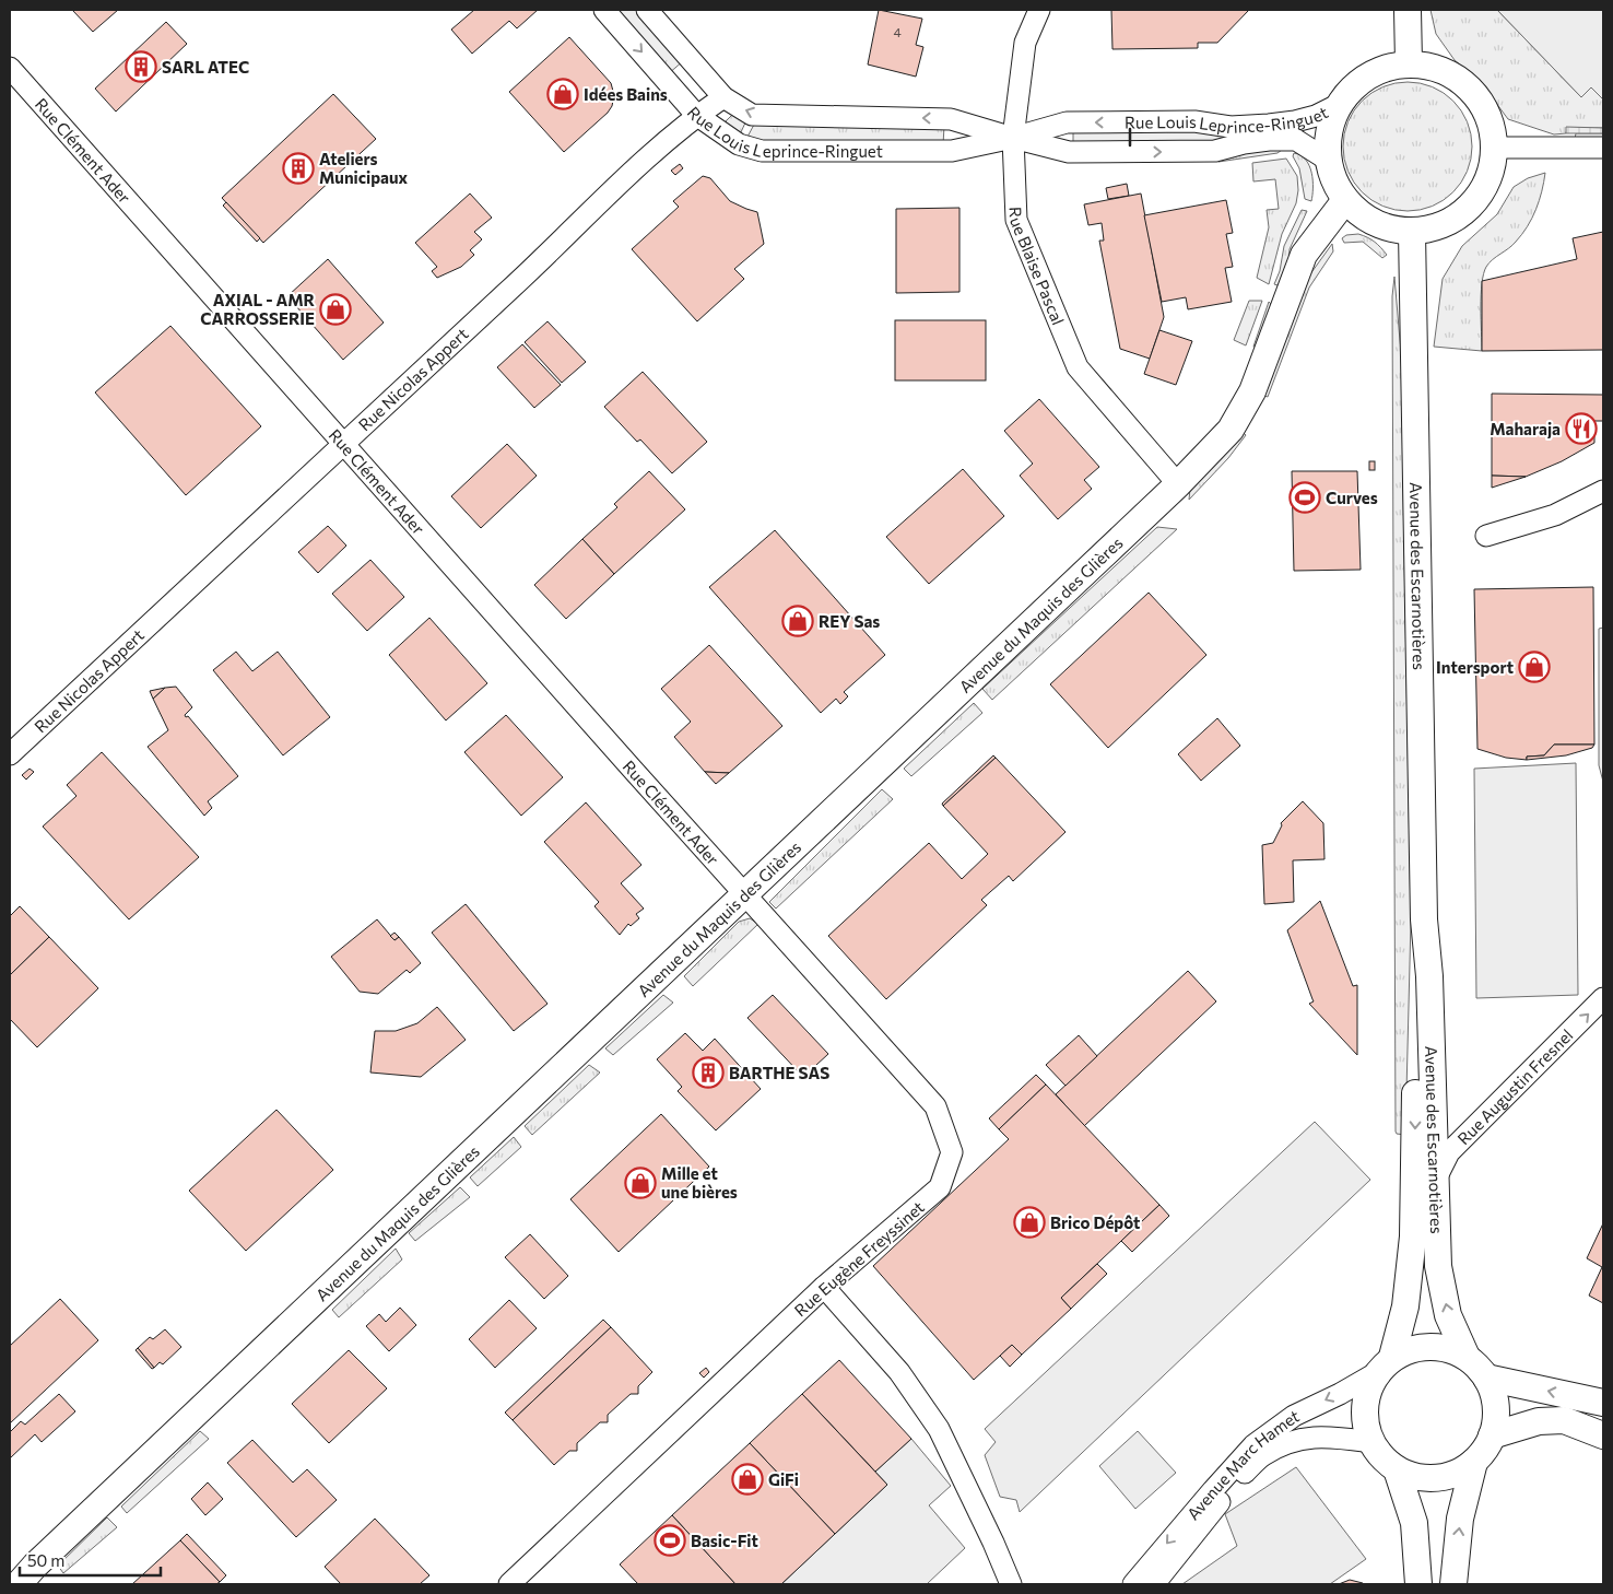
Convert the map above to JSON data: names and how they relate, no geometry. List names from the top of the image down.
{
  "streets": {
    "main road": ["Avenue des Escarnotières", "Avenue du Maquis des Glières"],
    "street": [
      "Rue Louis Leprince-Ringuet",
      "Rue Clément Ader",
      "Rue Blaise Pascal",
      "Rue Nicolas Appert",
      "Rue Augustin Fresnel",
      "Rue Eugène Freyssinet",
      "Avenue Marc Hamet"
    ]
  },
  "crossings": [
    ["Rue Louis Leprince-Ringuet", "Rue Blaise Pascal"],
    ["Rue Louis Leprince-Ringuet", "Rue Nicolas Appert"],
    ["Rue Louis Leprince-Ringuet", "Avenue des Escarnotières"],
    ["Rue Louis Leprince-Ringuet", "Avenue du Maquis des Glières"],
    ["Rue Clément Ader", "Rue Nicolas Appert"],
    ["Rue Clément Ader", "Avenue du Maquis des Glières"],
    ["Rue Clément Ader", "Rue Eugène Freyssinet"],
    ["Rue Blaise Pascal", "Avenue du Maquis des Glières"],
    ["Avenue des Escarnotières", "Avenue du Maquis des Glières"],
    ["Avenue des Escarnotières", "Rue Augustin Fresnel"],
    ["Avenue des Escarnotières", "Avenue Marc Hamet"],
    ["Avenue du Maquis des Glières", "Rue Eugène Freyssinet"]
  ],
  "one_way": ["Rue Augustin Fresnel"],
  "places": {
    "building": ["SARL ATEC", "Ateliers Municipaux", "BARTHE SAS"],
    "shop": [
      "Idées Bains",
      "AXIAL - AMR CARROSSERIE",
      "REY Sas",
      "Intersport",
      "Mille et une bières",
      "Brico Dépôt",
      "GiFi"
    ],
    "restaurant": ["Maharaja"],
    "sports": ["Curves", "Basic-Fit"]
  },
  "house_numbers": ["4"],
  "scale_bar": "50 m"
}
